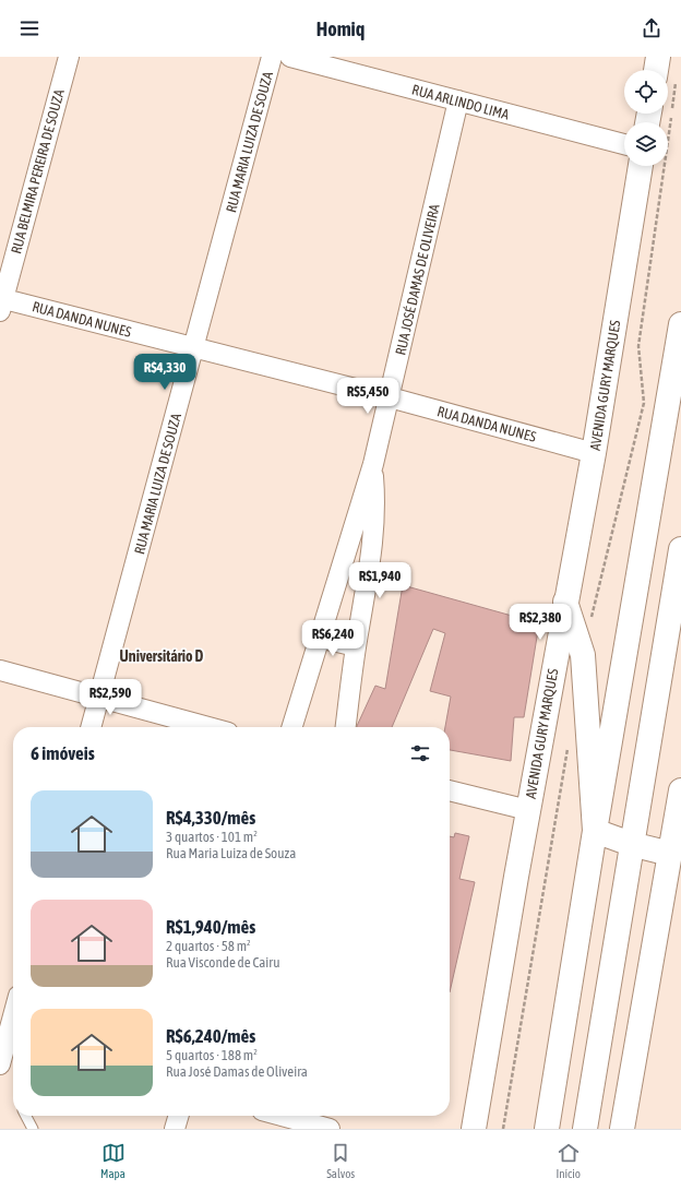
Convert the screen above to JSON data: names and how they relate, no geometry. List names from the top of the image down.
{
  "streets": {
    "main road": ["AVENIDA GURY MARQUES"],
    "street": [
      "RUA ARLINDO LIMA",
      "RUA MARIA LUIZA DE SOUZA",
      "RUA BELMIRA PEREIRA DE SOUZA",
      "RUA JOSÉ DAMAS DE OLIVEIRA",
      "RUA DANDA NUNES"
    ]
  },
  "crossings": [
    ["RUA ARLINDO LIMA", "RUA JOSÉ DAMAS DE OLIVEIRA"],
    ["RUA MARIA LUIZA DE SOUZA", "RUA DANDA NUNES"],
    ["RUA BELMIRA PEREIRA DE SOUZA", "RUA DANDA NUNES"],
    ["RUA JOSÉ DAMAS DE OLIVEIRA", "RUA DANDA NUNES"],
    ["RUA DANDA NUNES", "AVENIDA GURY MARQUES"]
  ],
  "districts": ["Universitário D"],
  "page": {
    "header": "Homiq",
    "price": [
      "R$4,330",
      "R$5,450",
      "R$1,940",
      "R$2,380",
      "R$6,240",
      "R$2,590"
    ],
    "heading": "6 imóveis",
    "list": [
      {
        "name": "R$4,330/mês",
        "note": "3 quartos · 101 m² · Rua Maria Luiza de Souza"
      },
      {
        "name": "R$1,940/mês",
        "note": "2 quartos · 58 m² · Rua Visconde de Cairu"
      },
      {
        "name": "R$6,240/mês",
        "note": "5 quartos · 188 m² · Rua José Damas de Oliveira"
      }
    ],
    "tabs": ["Mapa", "Salvos", "Início"]
  }
}
